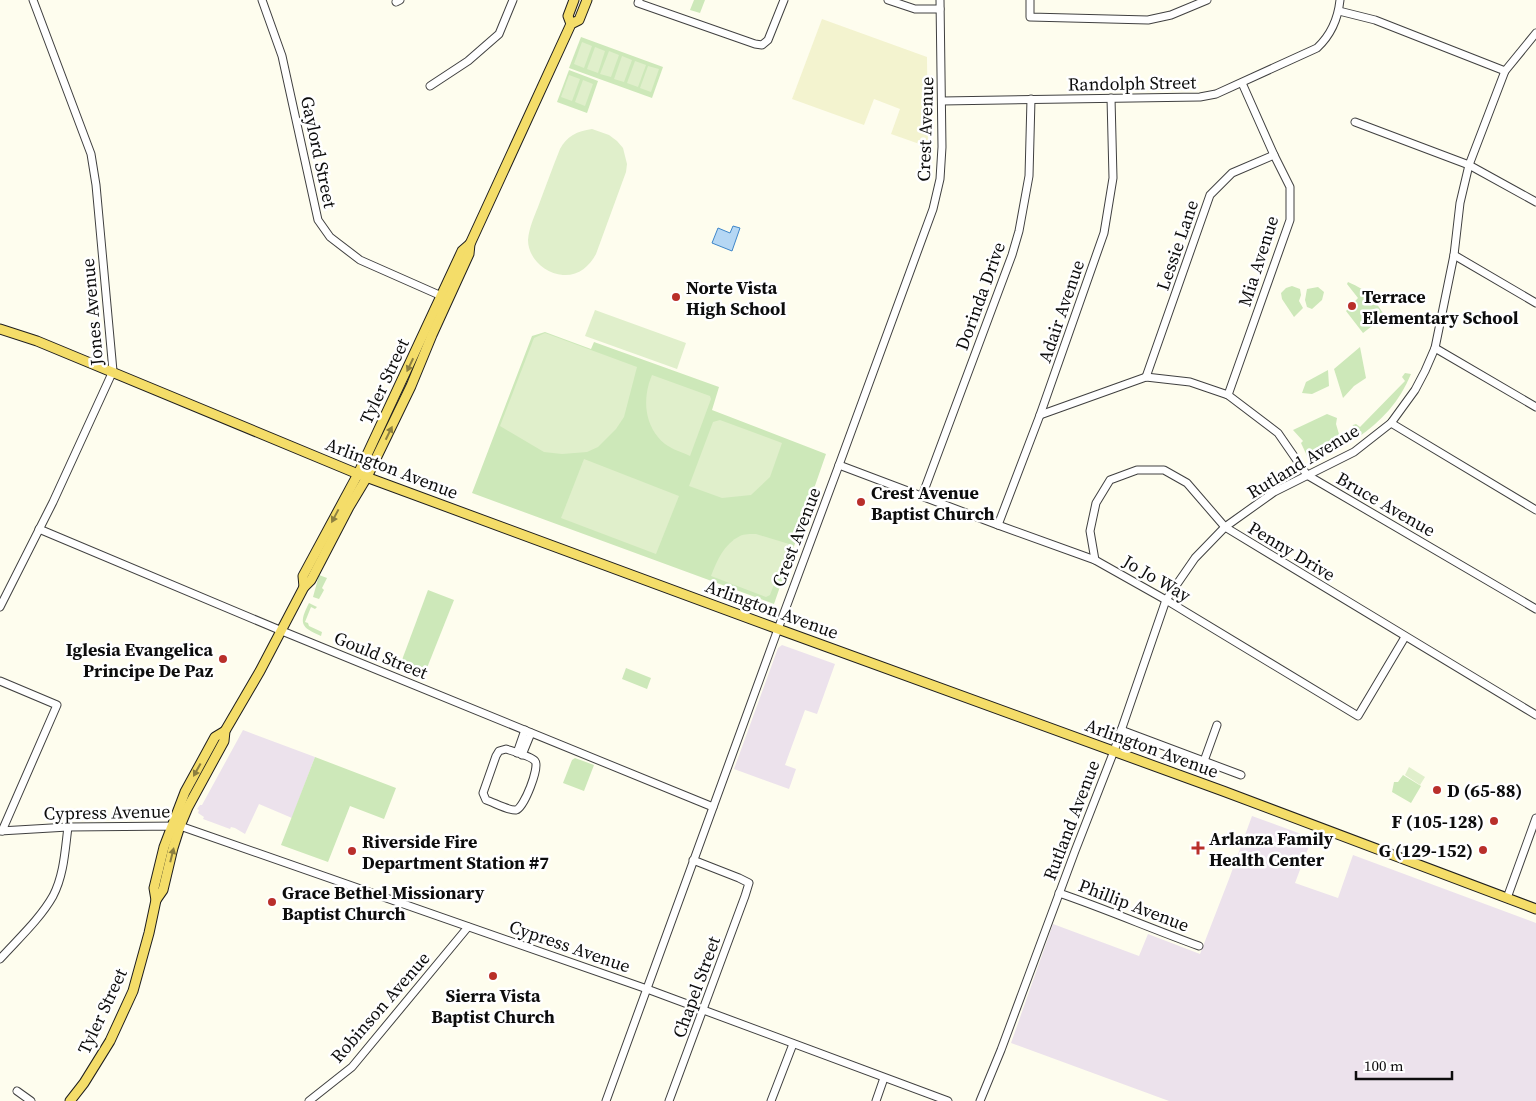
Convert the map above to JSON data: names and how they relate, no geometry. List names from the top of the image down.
{
  "streets": {
    "main road": ["Tyler Street", "Arlington Avenue"],
    "street": [
      "Randolph Street",
      "Crest Avenue",
      "Gaylord Street",
      "Lessie Lane",
      "Mia Avenue",
      "Dorinda Drive",
      "Adair Avenue",
      "Jones Avenue",
      "Rutland Avenue",
      "Bruce Avenue",
      "Penny Drive",
      "Jo Jo Way",
      "Gould Street",
      "Cypress Avenue",
      "Phillip Avenue",
      "Chapel Street",
      "Robinson Avenue"
    ]
  },
  "crossings": [
    ["Randolph Street", "Crest Avenue"],
    ["Randolph Street", "Mia Avenue"],
    ["Randolph Street", "Dorinda Drive"],
    ["Randolph Street", "Adair Avenue"],
    ["Crest Avenue", "Arlington Avenue"],
    ["Crest Avenue", "Jo Jo Way"],
    ["Crest Avenue", "Gould Street"],
    ["Crest Avenue", "Cypress Avenue"],
    ["Crest Avenue", "Chapel Street"],
    ["Gaylord Street", "Tyler Street"],
    ["Lessie Lane", "Mia Avenue"],
    ["Lessie Lane", "Bruce Avenue"],
    ["Mia Avenue", "Bruce Avenue"],
    ["Dorinda Drive", "Jo Jo Way"],
    ["Adair Avenue", "Bruce Avenue"],
    ["Adair Avenue", "Jo Jo Way"],
    ["Jones Avenue", "Arlington Avenue"],
    ["Jones Avenue", "Gould Street"],
    ["Tyler Street", "Arlington Avenue"],
    ["Tyler Street", "Gould Street"],
    ["Tyler Street", "Cypress Avenue"],
    ["Rutland Avenue", "Arlington Avenue"],
    ["Rutland Avenue", "Bruce Avenue"],
    ["Rutland Avenue", "Penny Drive"],
    ["Rutland Avenue", "Jo Jo Way"],
    ["Rutland Avenue", "Phillip Avenue"],
    ["Penny Drive", "Jo Jo Way"],
    ["Cypress Avenue", "Chapel Street"],
    ["Cypress Avenue", "Robinson Avenue"]
  ],
  "places": {
    "other": [
      "Norte Vista High School",
      "Terrace Elementary School",
      "Crest Avenue Baptist Church",
      "Iglesia Evangelica Principe De Paz",
      "D (65-88)",
      "F (105-128)",
      "G (129-152)",
      "Riverside Fire Department Station #7",
      "Grace Bethel Missionary Baptist Church",
      "Sierra Vista Baptist Church"
    ],
    "health": ["Arlanza Family Health Center"]
  },
  "scale_bar": "100 m"
}
